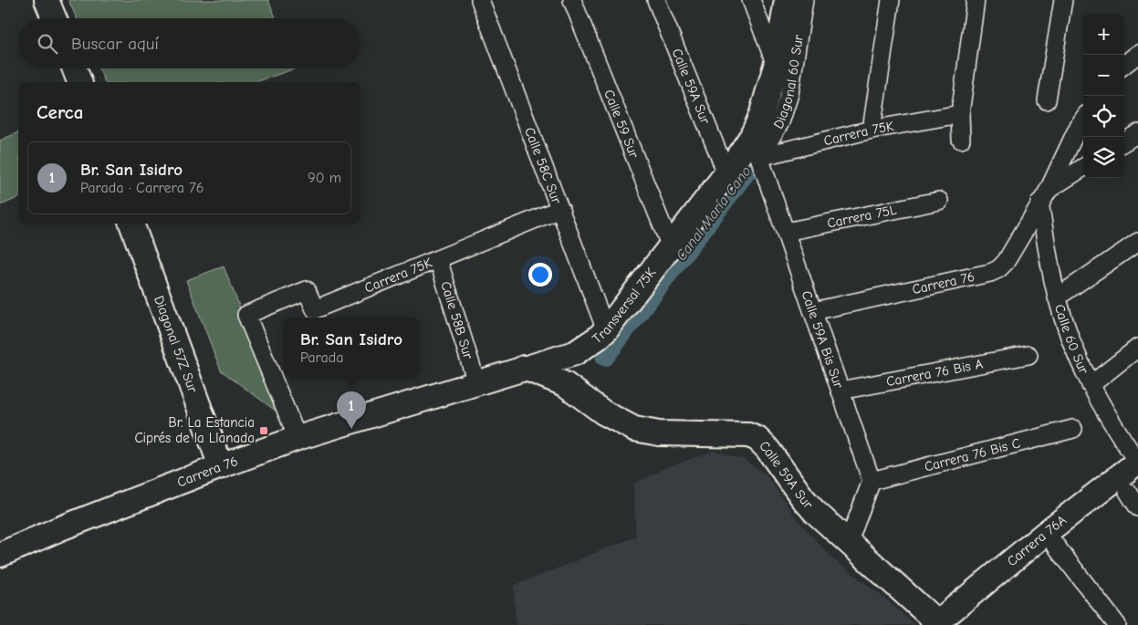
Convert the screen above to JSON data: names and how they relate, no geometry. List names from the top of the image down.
{
  "streets": {
    "street": [
      "Diagonal 60 Sur",
      "Calle 59A Sur",
      "Calle 59 Sur",
      "Carrera 75K",
      "Calle 58C Sur",
      "Carrera 75L",
      "Carrera 76",
      "Transversal 75K",
      "Calle 58B Sur",
      "Calle 60 Sur",
      "Calle 59A Bis Sur",
      "Diagonal 57Z Sur",
      "Carrera 76 Bis A",
      "Carrera 76 Bis C",
      "Carrera 76A"
    ]
  },
  "crossings": [
    ["Diagonal 60 Sur", "Carrera 75K"],
    ["Diagonal 60 Sur", "Transversal 75K"],
    ["Diagonal 60 Sur", "Calle 59A Bis Sur"],
    ["Calle 59A Sur", "Carrera 76"],
    ["Calle 59A Sur", "Transversal 75K"],
    ["Calle 59A Sur", "Carrera 76A"],
    ["Calle 59 Sur", "Transversal 75K"],
    ["Carrera 75K", "Calle 58C Sur"],
    ["Carrera 75K", "Carrera 76"],
    ["Carrera 75K", "Transversal 75K"],
    ["Carrera 75K", "Calle 58B Sur"],
    ["Carrera 75K", "Calle 59A Bis Sur"],
    ["Calle 58C Sur", "Transversal 75K"],
    ["Carrera 75L", "Calle 59A Bis Sur"],
    ["Carrera 76", "Transversal 75K"],
    ["Carrera 76", "Calle 58B Sur"],
    ["Carrera 76", "Calle 60 Sur"],
    ["Carrera 76", "Calle 59A Bis Sur"],
    ["Carrera 76", "Diagonal 57Z Sur"],
    ["Transversal 75K", "Calle 59A Bis Sur"],
    ["Calle 60 Sur", "Carrera 76A"],
    ["Calle 59A Bis Sur", "Carrera 76 Bis A"],
    ["Calle 59A Bis Sur", "Carrera 76 Bis C"]
  ],
  "water": ["Canal María Cano"],
  "places": {
    "transit": ["Br. La Estancia Ciprés de la Llanada"]
  },
  "page": {
    "map_buttons": ["+", "−"],
    "search": "Buscar aquí",
    "heading": "Cerca",
    "list": [
      {
        "mark": "1",
        "name": "Br. San Isidro",
        "note": "Parada · Carrera 76",
        "value": "90 m"
      }
    ],
    "popup": ["Br. San Isidro", "Parada"],
    "pins": "1"
  }
}
